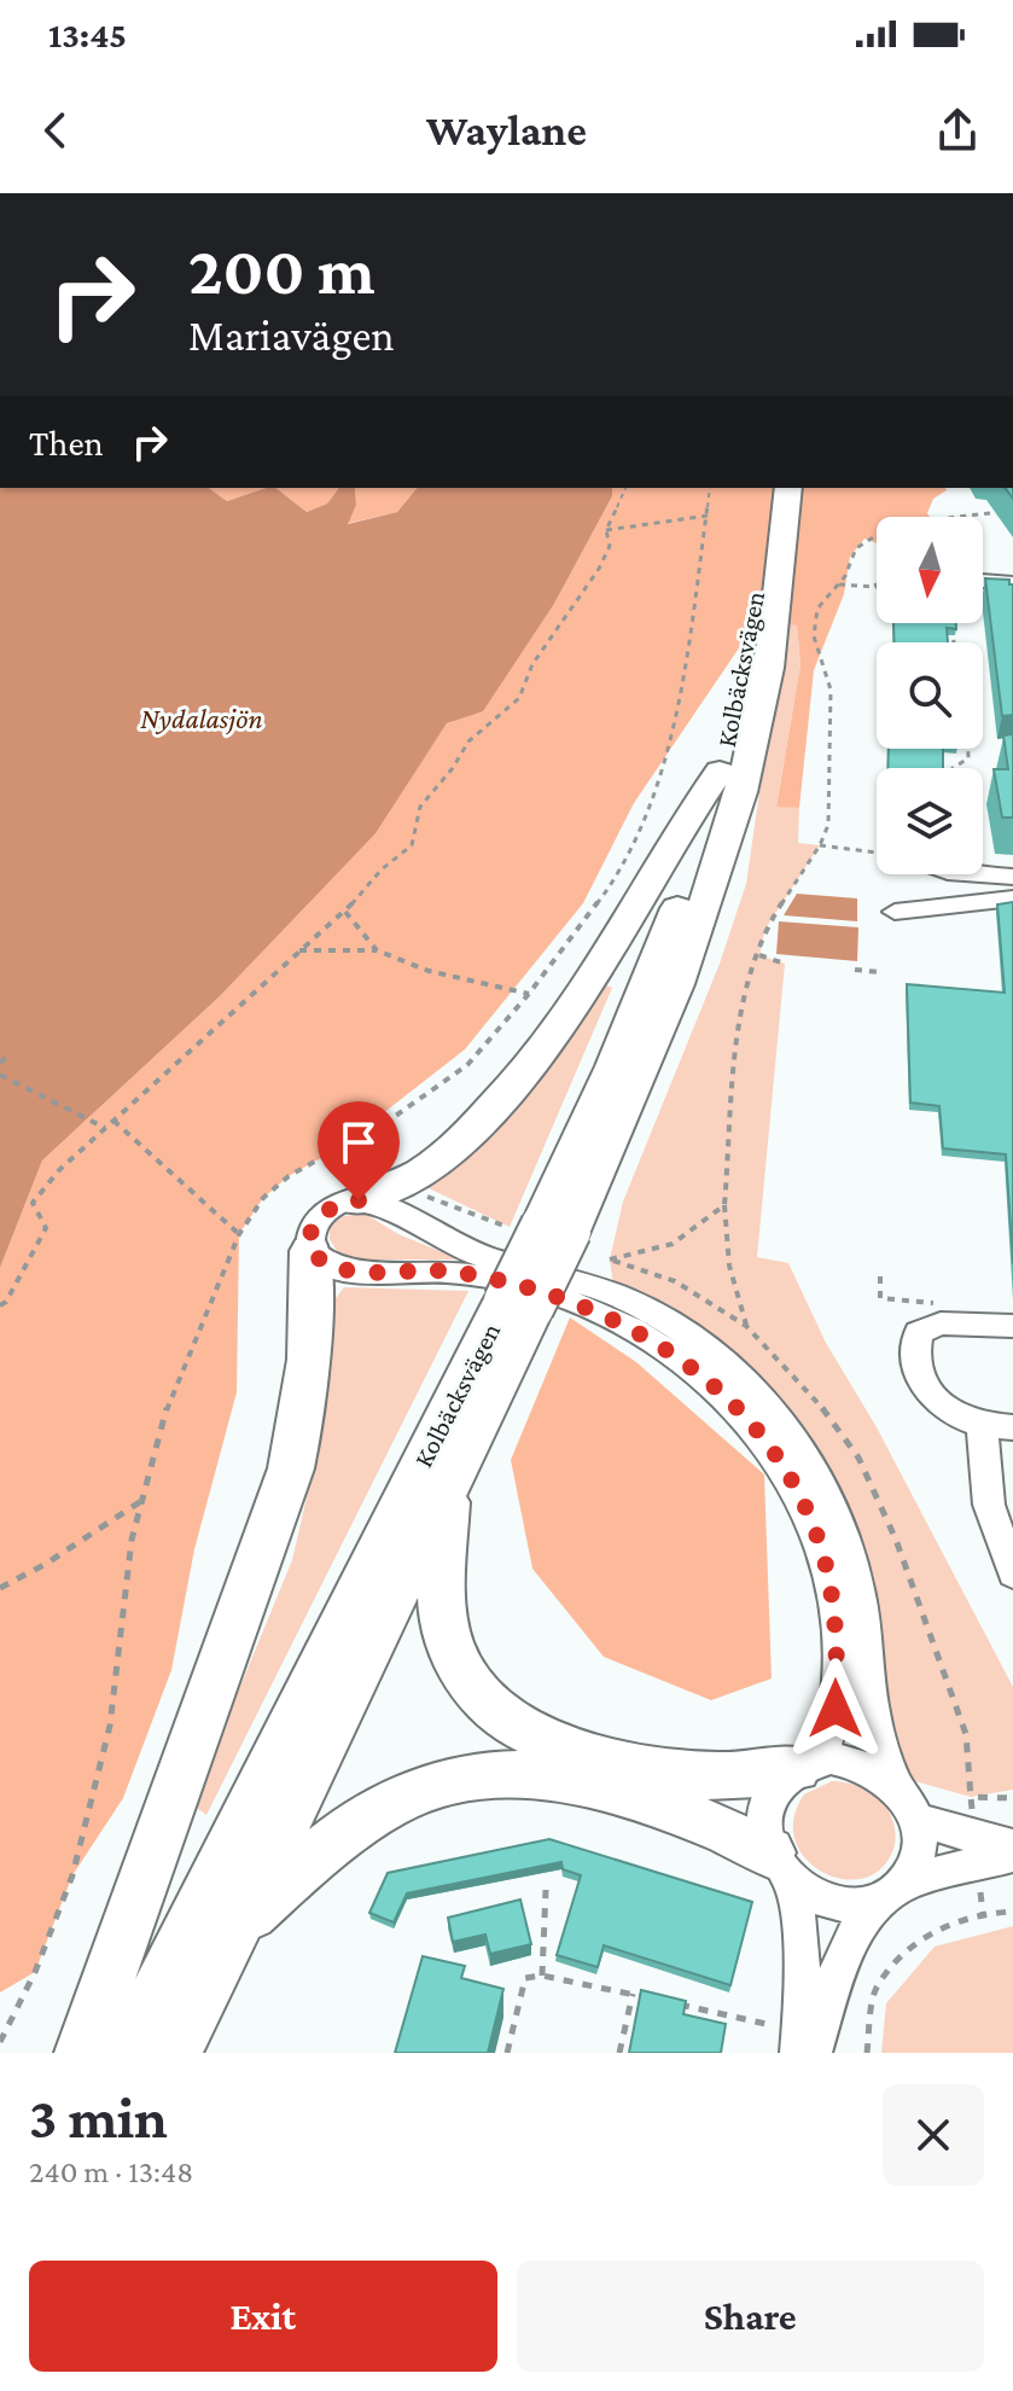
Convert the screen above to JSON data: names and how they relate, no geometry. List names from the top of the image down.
{
  "streets": {
    "highway": ["Kolbäcksvägen"]
  },
  "water": ["Nydalasjön"],
  "north": "bottom",
  "page": {
    "status": "13:45",
    "header": "Waylane",
    "turn": ["200 m", "Mariavägen"],
    "then": "Then",
    "heading": ["3 min", "240 m · 13:48"],
    "buttons": ["Exit", "Share"]
  }
}
